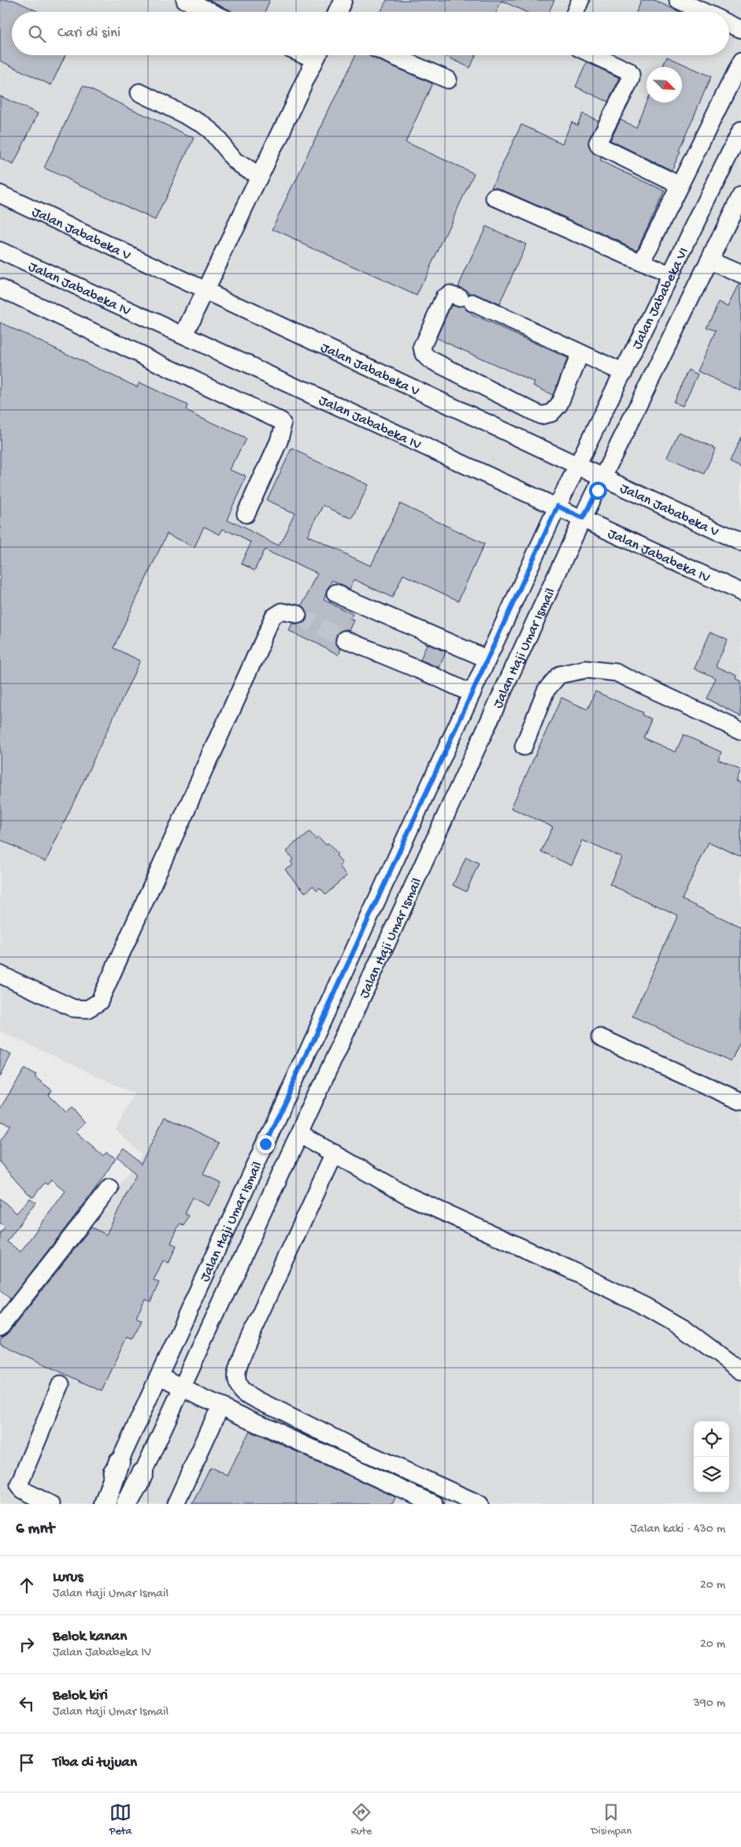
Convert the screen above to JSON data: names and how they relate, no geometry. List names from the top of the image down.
{
  "streets": {
    "main road": ["Jalan Haji Umar Ismail"],
    "street": ["Jalan Jababeka V", "Jalan Jababeka IV", "Jalan Jababeka VI"]
  },
  "crossings": [
    ["Jalan Jababeka V", "Jalan Jababeka VI"],
    ["Jalan Jababeka V", "Jalan Haji Umar Ismail"],
    ["Jalan Jababeka IV", "Jalan Haji Umar Ismail"],
    ["Jalan Jababeka VI", "Jalan Haji Umar Ismail"]
  ],
  "north": "bottom right",
  "page": {
    "search": "Cari di sini",
    "heading": ["6 mnt", "Jalan kaki · 430 m"],
    "list": [
      ["Lurus", "Jalan Haji Umar Ismail", "20 m"],
      ["Belok kanan", "Jalan Jababeka IV", "20 m"],
      ["Belok kiri", "Jalan Haji Umar Ismail", "390 m"],
      "Tiba di tujuan"
    ],
    "nav": ["Peta", "Rute", "Disimpan"]
  }
}
